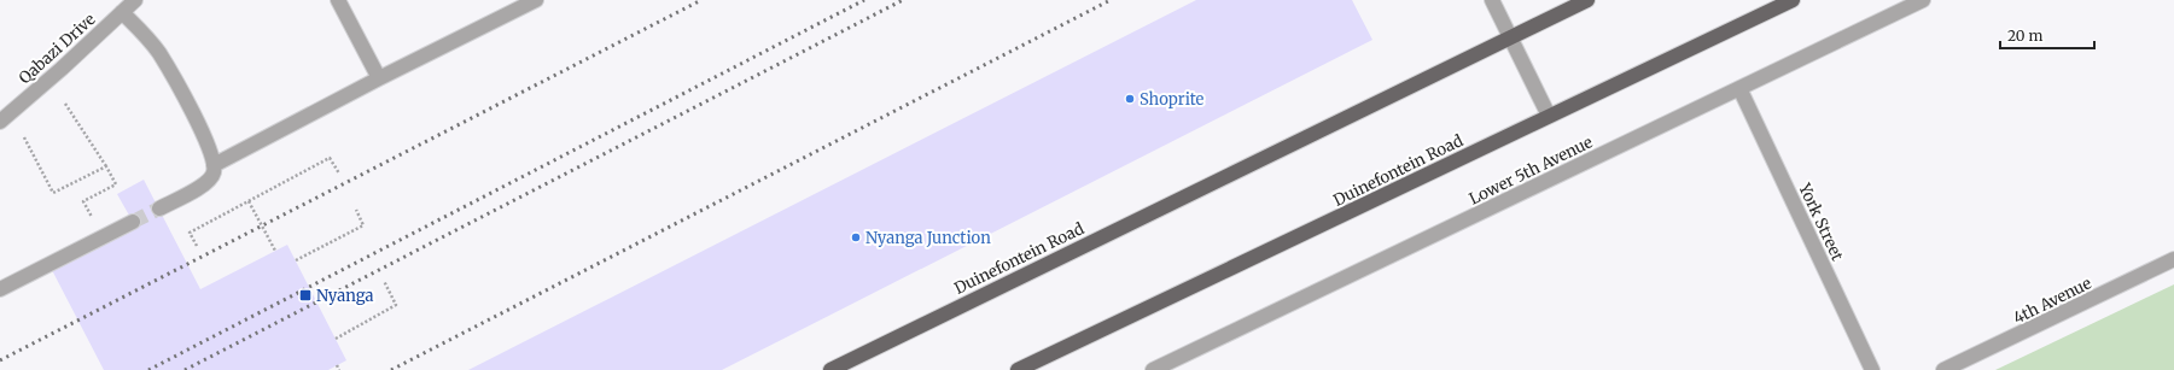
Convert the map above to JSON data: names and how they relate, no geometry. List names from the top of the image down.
{
  "streets": {
    "main road": ["Duinefontein Road"],
    "street": [
      "Qabazi Drive",
      "Lower 5th Avenue",
      "York Street",
      "4th Avenue"
    ]
  },
  "crossings": [
    ["Lower 5th Avenue", "York Street"]
  ],
  "places": {
    "other": ["Shoprite", "Nyanga Junction"],
    "transit": ["Nyanga"]
  },
  "scale_bar": "20 m"
}
